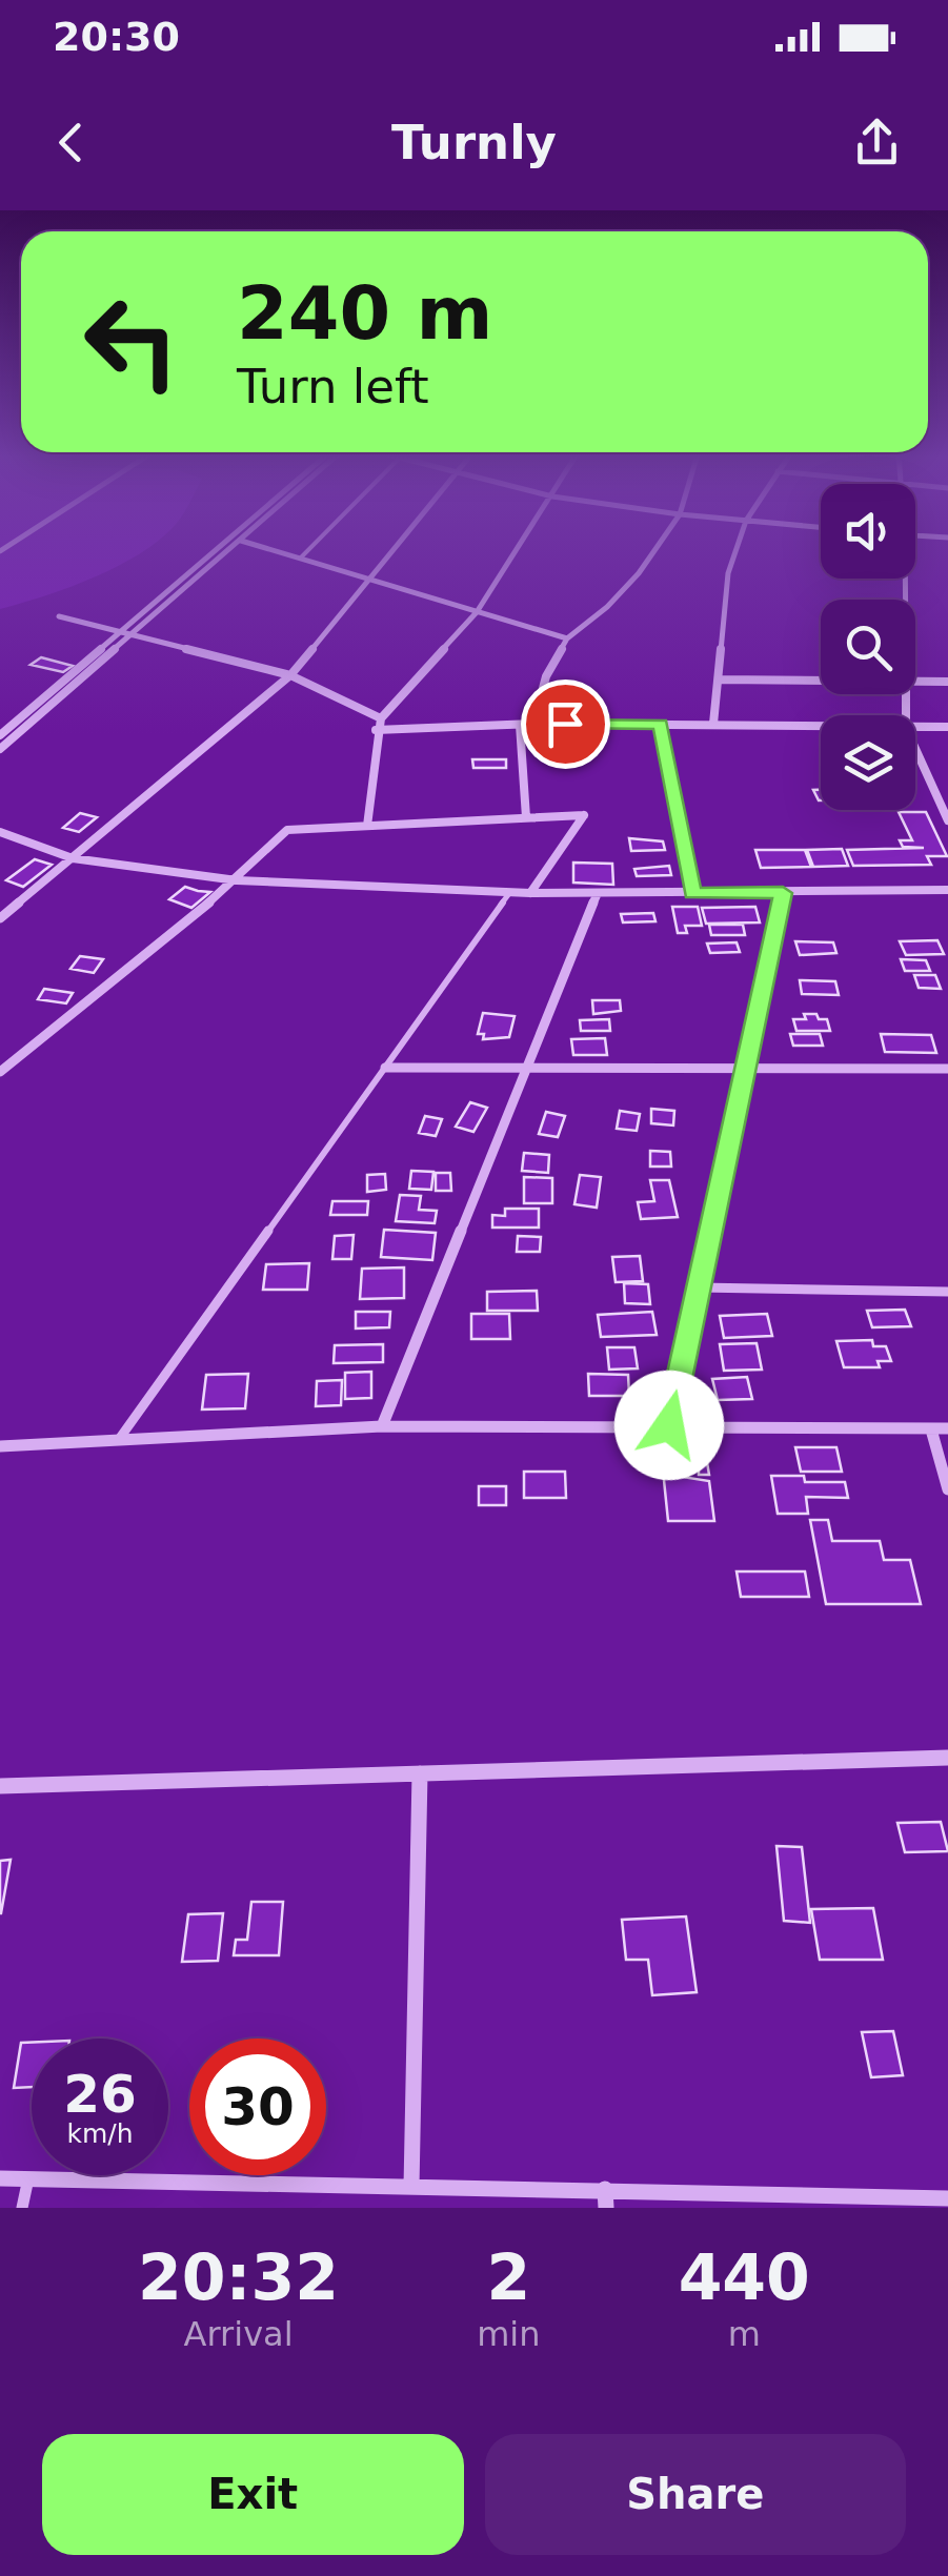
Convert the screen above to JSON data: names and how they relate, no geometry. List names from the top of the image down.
{
  "page": {
    "status": "20:30",
    "header": "Turnly",
    "turn": ["240 m", "Turn left"],
    "speed": "26 km/h",
    "limit": "30",
    "eta": [
      "20:32",
      "Arrival",
      "2",
      "min",
      "440",
      "m"
    ],
    "buttons": ["Exit", "Share"]
  }
}
